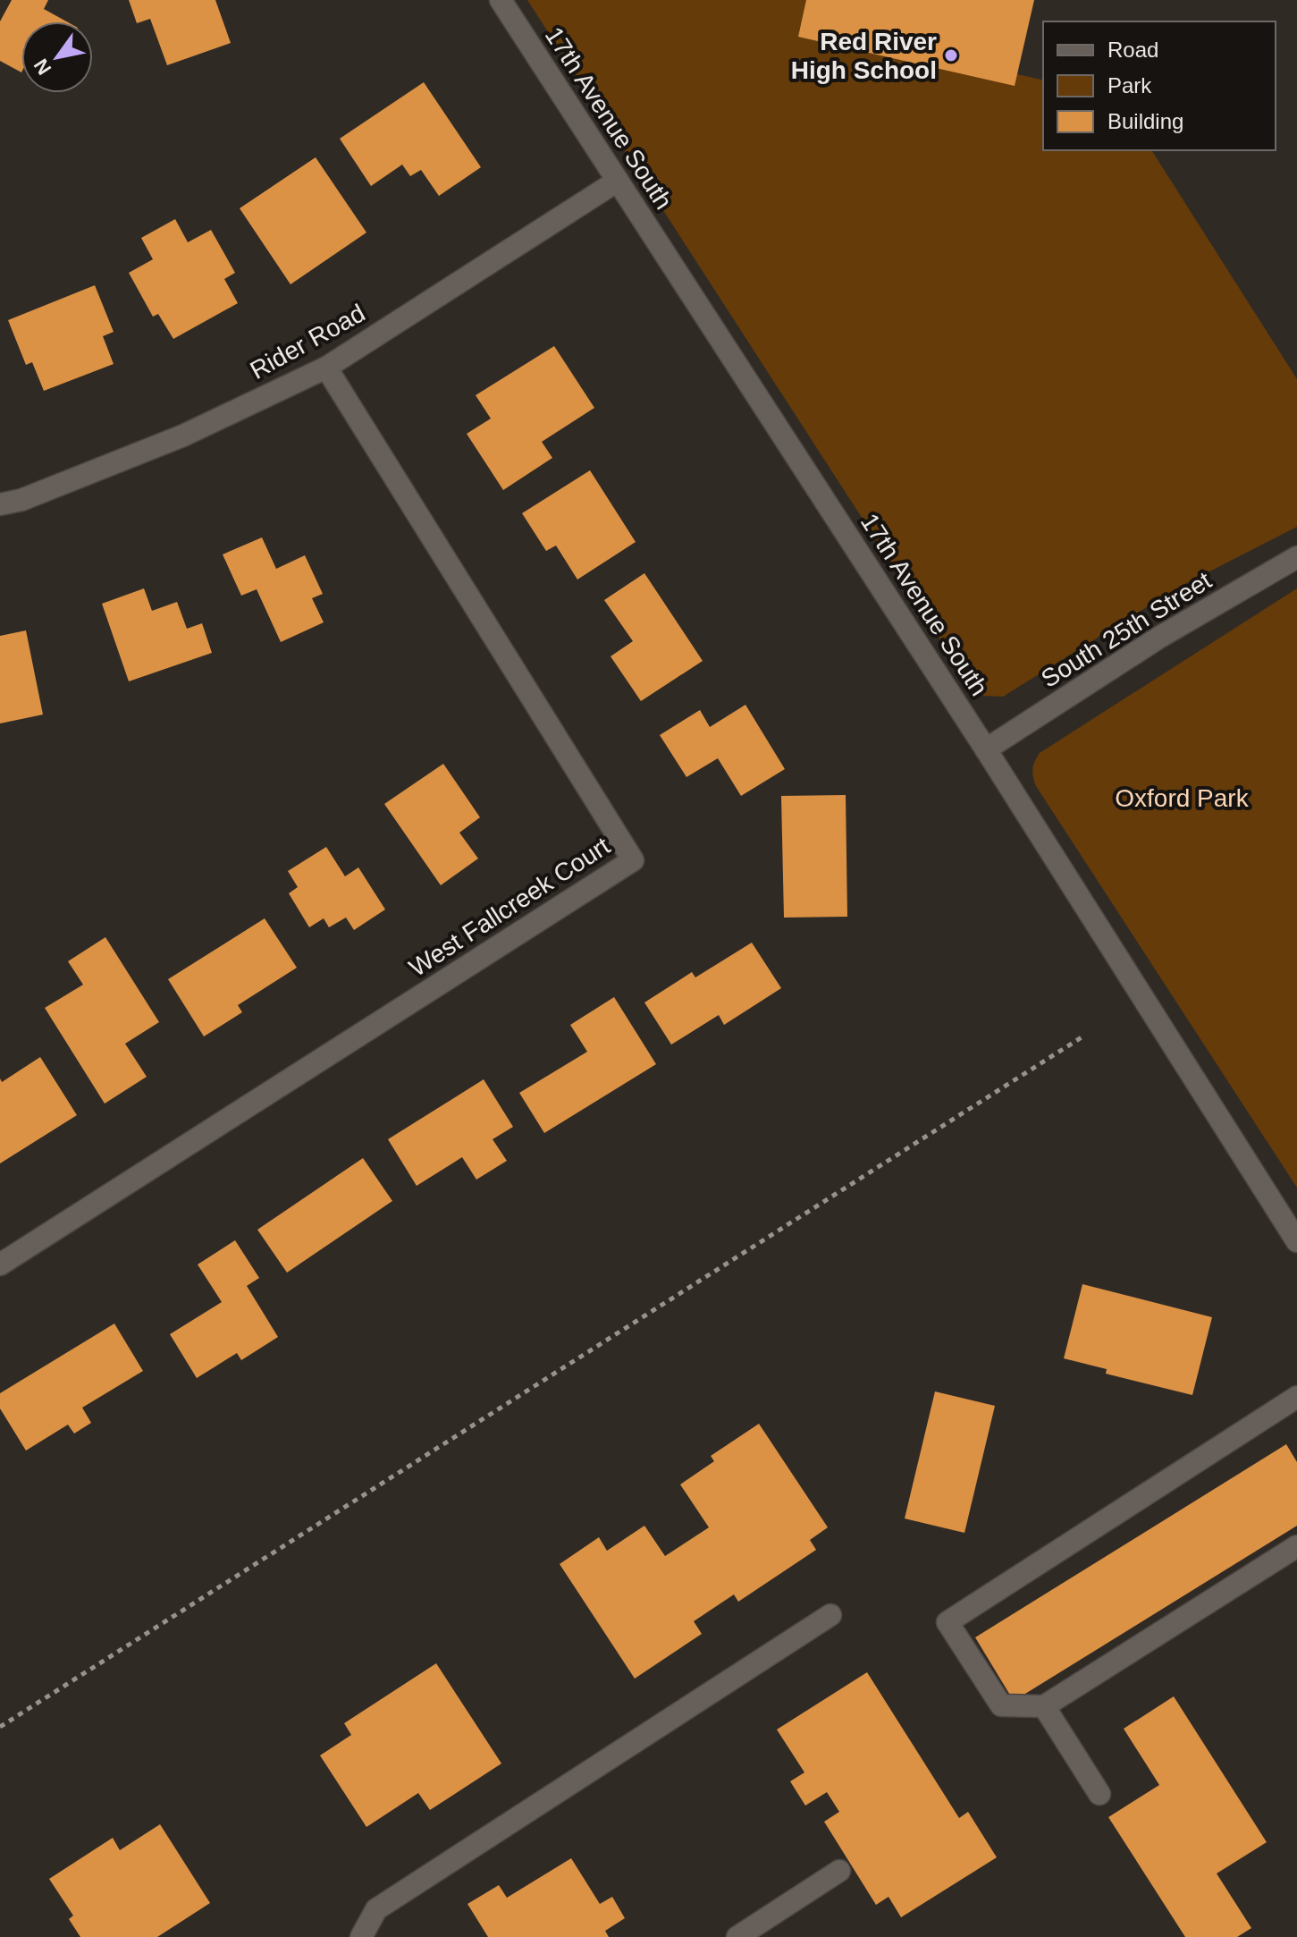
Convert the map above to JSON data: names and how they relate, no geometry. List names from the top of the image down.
{
  "streets": {
    "street": [
      "17th Avenue South",
      "Rider Road",
      "South 25th Street",
      "West Fallcreek Court"
    ]
  },
  "crossings": [
    ["17th Avenue South", "Rider Road"],
    ["17th Avenue South", "South 25th Street"],
    ["Rider Road", "West Fallcreek Court"]
  ],
  "parks": ["Oxford Park"],
  "places": ["Red River High School"],
  "legend": ["Road", "Park", "Building"],
  "north": "bottom left"
}
